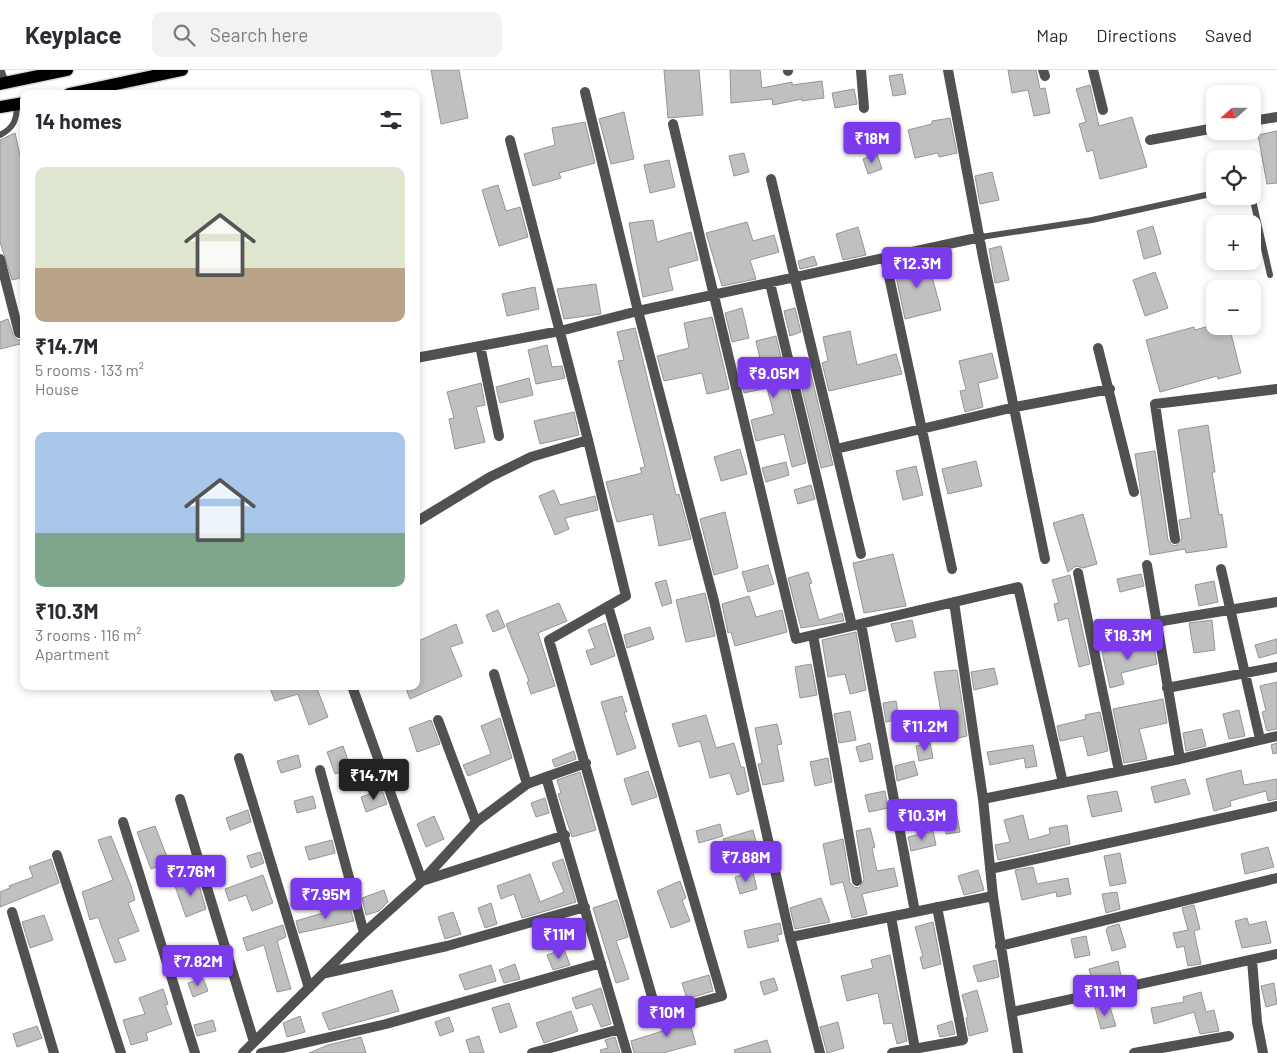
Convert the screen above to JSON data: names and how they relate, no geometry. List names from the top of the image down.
{
  "north": "left",
  "page": {
    "header": "Keyplace",
    "search": "Search here",
    "nav": ["Map", "Directions", "Saved"],
    "map_buttons": ["+", "−"],
    "heading": "14 homes",
    "price": [
      "₹18M",
      "₹12.3M",
      "₹9.05M",
      "₹18.3M",
      "₹11.2M",
      "₹14.7M",
      "₹10.3M",
      "₹7.88M",
      "₹7.76M",
      "₹7.95M",
      "₹11M",
      "₹7.82M",
      "₹11.1M",
      "₹10M"
    ],
    "list": [
      {
        "name": "₹14.7M",
        "note": "5 rooms · 133 m² · House"
      },
      {
        "name": "₹10.3M",
        "note": "3 rooms · 116 m² · Apartment"
      }
    ]
  }
}
